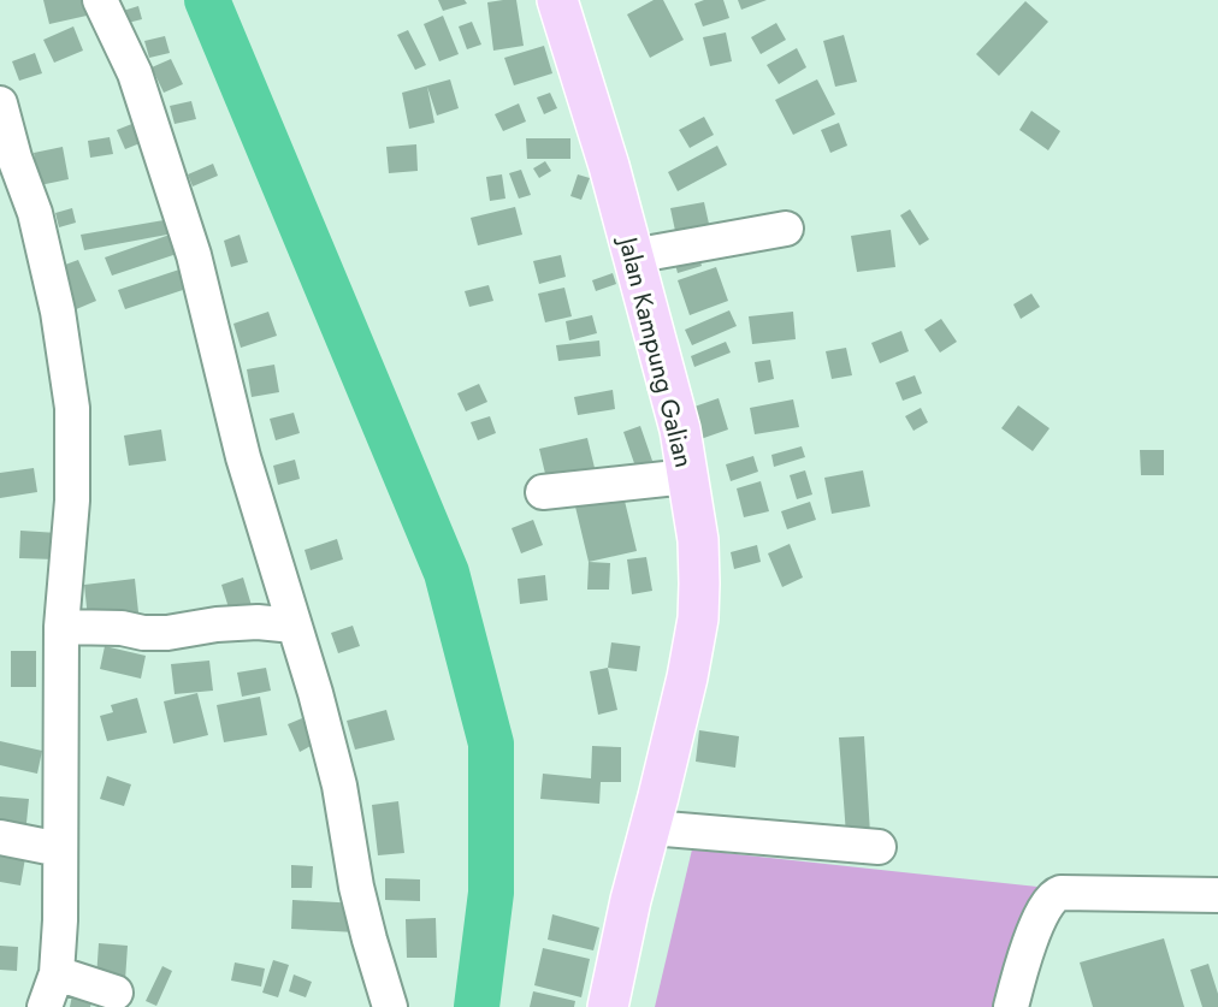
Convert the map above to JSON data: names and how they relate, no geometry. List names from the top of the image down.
{
  "streets": {
    "main road": ["Jalan Kampung Galian"]
  }
}
